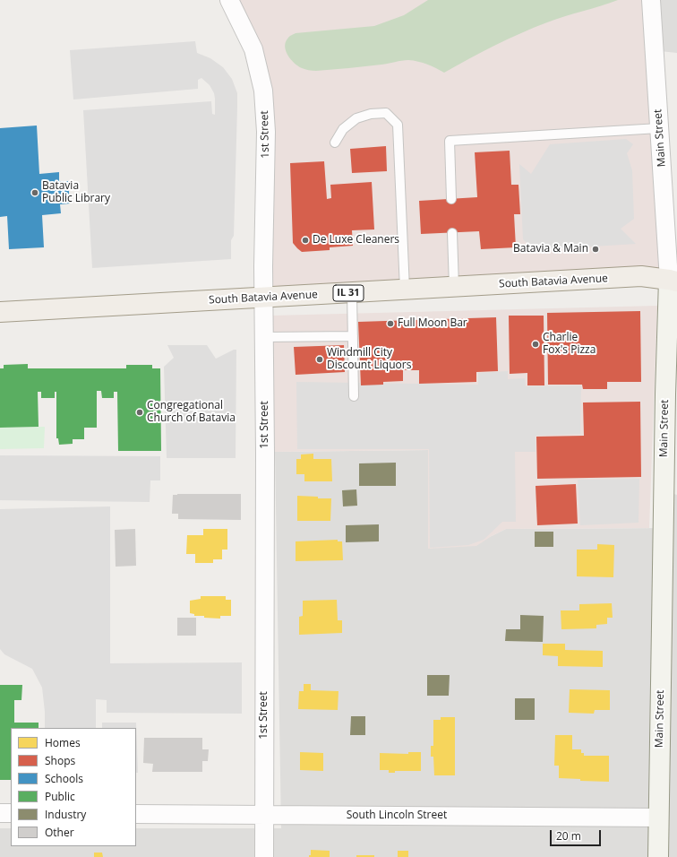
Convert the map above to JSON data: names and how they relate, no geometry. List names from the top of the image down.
{
  "streets": {
    "main road": ["Main Street", "South Batavia Avenue", "IL 31"],
    "street": ["1st Street", "South Lincoln Street"]
  },
  "crossings": [
    ["1st Street", "South Batavia Avenue"],
    ["1st Street", "South Lincoln Street"],
    ["Main Street", "South Batavia Avenue"],
    ["Main Street", "South Lincoln Street"]
  ],
  "places": [
    "Batavia Public Library",
    "De Luxe Cleaners",
    "Batavia & Main",
    "Full Moon Bar",
    "Charlie Fox's Pizza",
    "Windmill City Discount Liquors",
    "Congregational Church of Batavia"
  ],
  "legend": [
    "Homes",
    "Shops",
    "Schools",
    "Public",
    "Industry",
    "Other"
  ],
  "scale_bar": "20 m"
}
